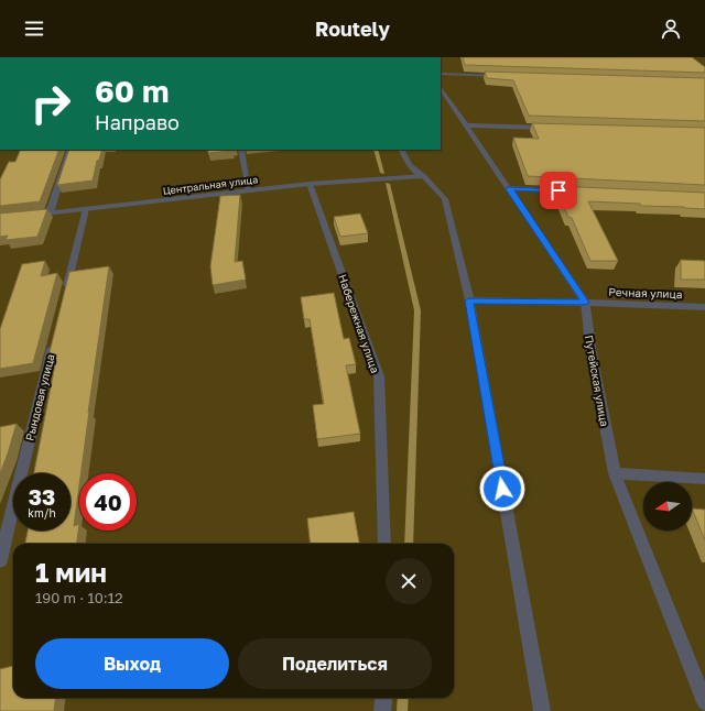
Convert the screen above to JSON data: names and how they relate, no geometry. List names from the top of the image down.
{
  "streets": {
    "street": [
      "Центральная улица",
      "Речная улица",
      "Набережная улица",
      "Путейская улица",
      "Рындовая улица"
    ]
  },
  "crossings": [
    ["Центральная улица", "Набережная улица"],
    ["Речная улица", "Путейская улица"]
  ],
  "north": "left",
  "page": {
    "header": "Routely",
    "turn": ["60 m", "Направо"],
    "speed": "33 km/h",
    "limit": "40",
    "heading": ["1 мин", "190 m · 10:12"],
    "buttons": ["Выход", "Поделиться"]
  }
}
